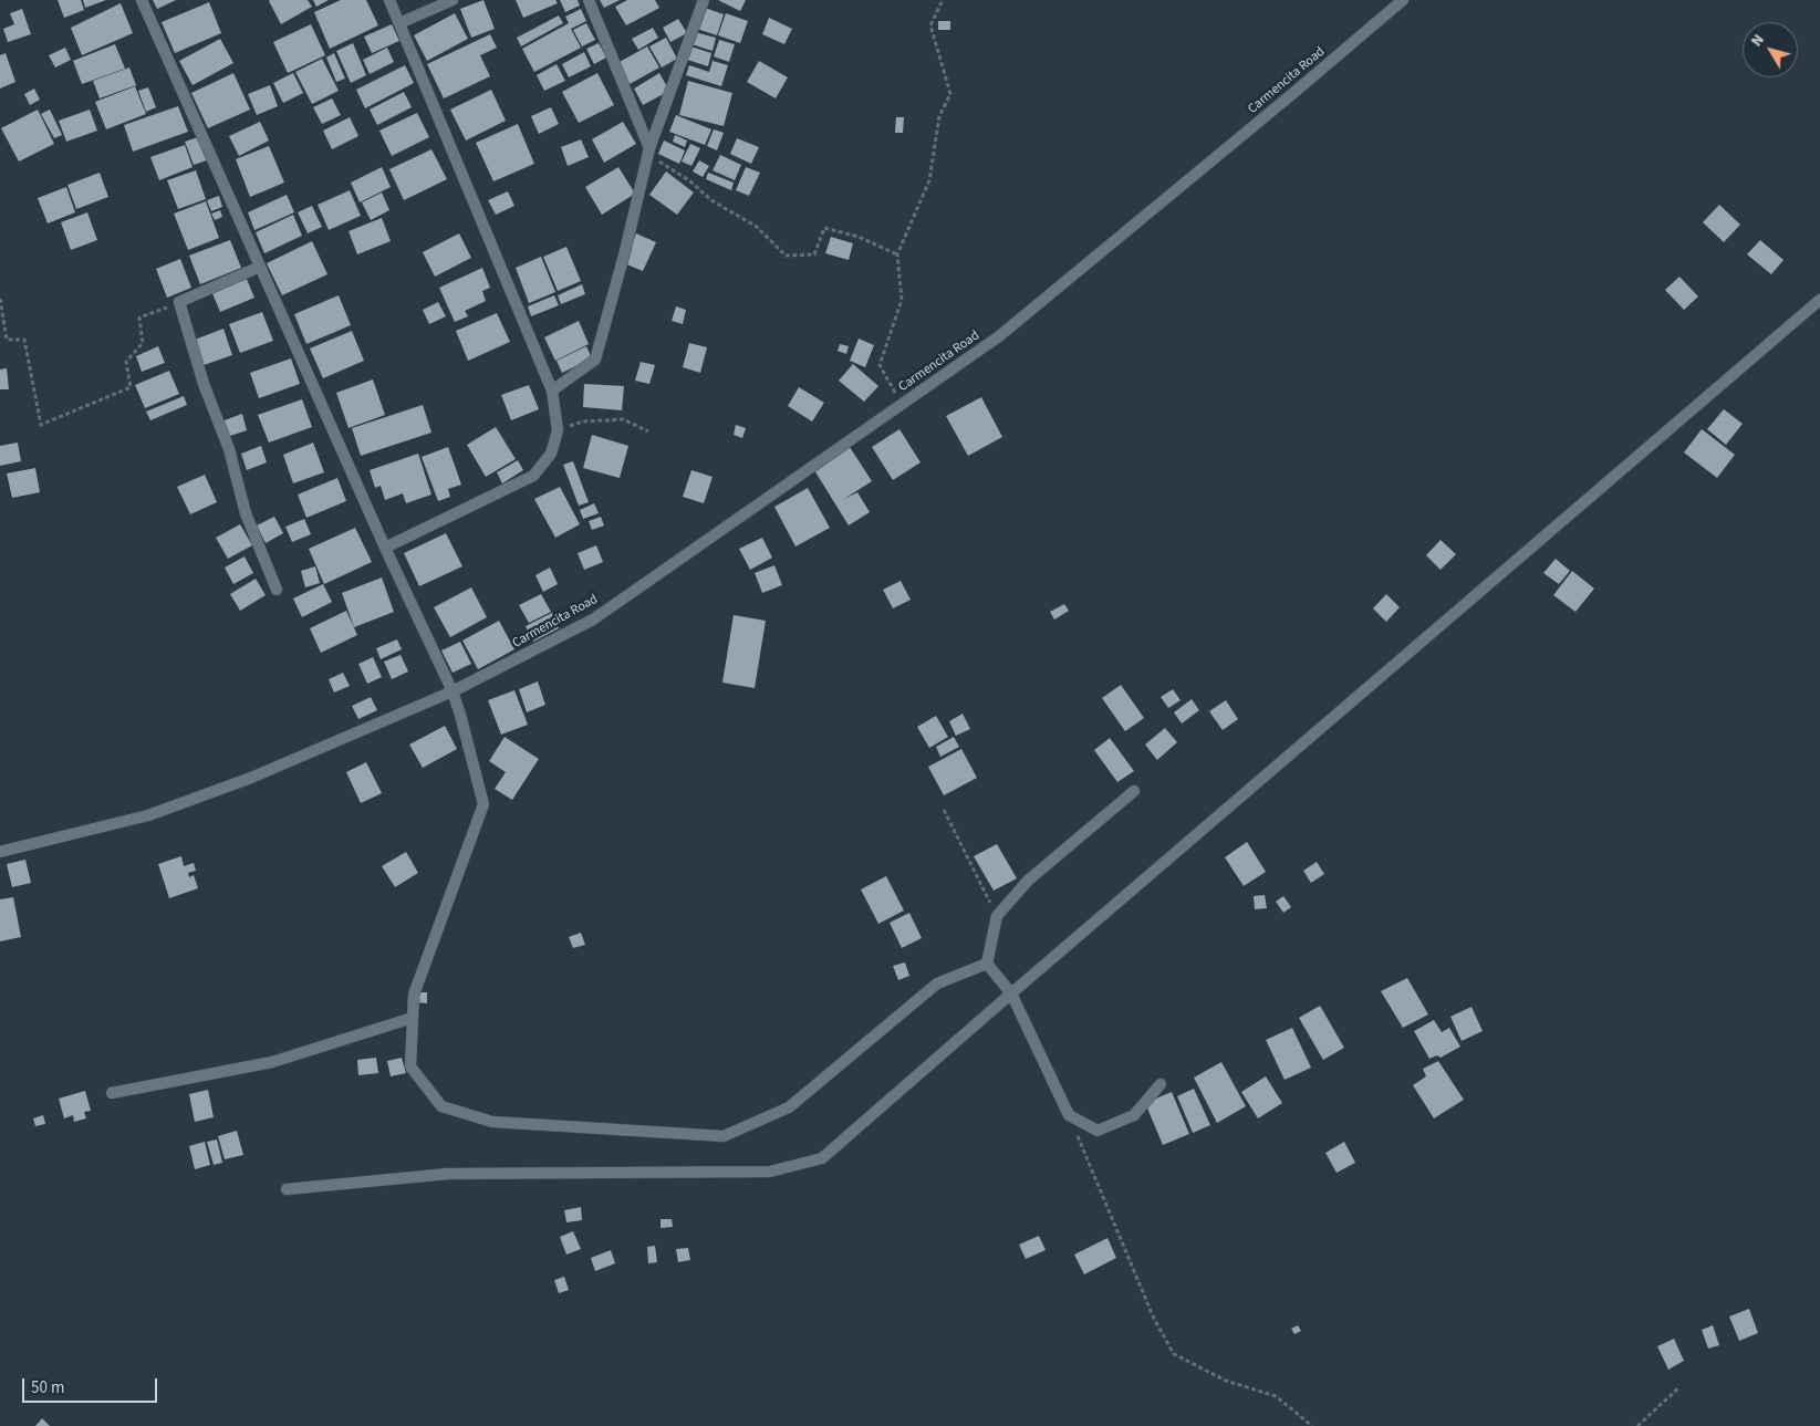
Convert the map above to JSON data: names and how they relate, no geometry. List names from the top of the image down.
{
  "streets": {
    "street": ["Carmencita Road"]
  },
  "scale_bar": "50 m",
  "north": "top left"
}
